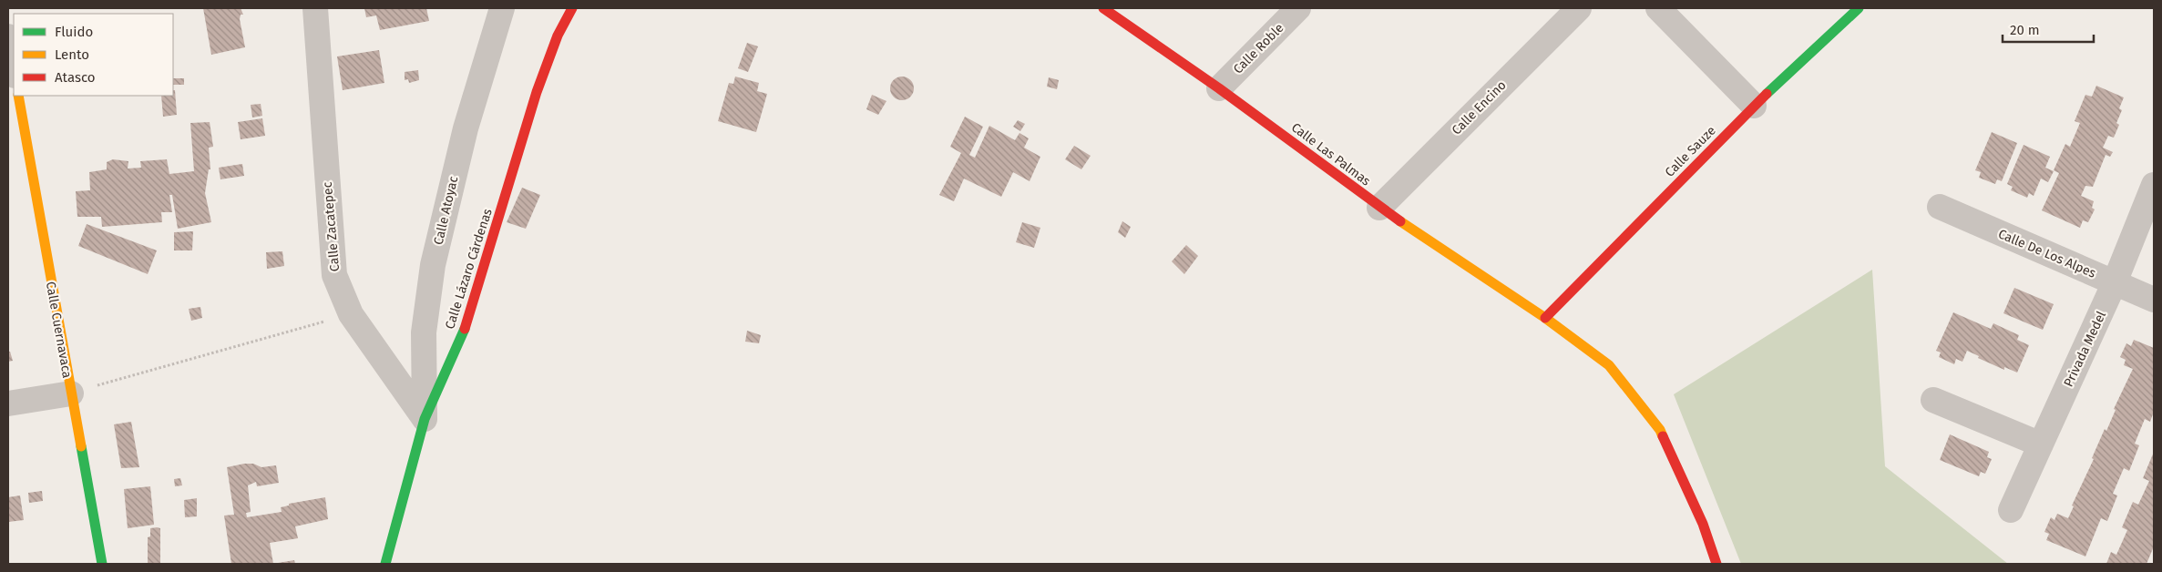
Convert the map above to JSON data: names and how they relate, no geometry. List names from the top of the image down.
{
  "streets": {
    "street": [
      "Calle Roble",
      "Calle Encino",
      "Calle Sauze",
      "Calle Las Palmas",
      "Calle Atoyac",
      "Calle Zacatepec",
      "Calle De Los Alpes",
      "Calle Lázaro Cárdenas",
      "Calle Cuernavaca",
      "Privada Medel"
    ]
  },
  "crossings": [
    ["Calle Roble", "Calle Las Palmas"],
    ["Calle Encino", "Calle Las Palmas"],
    ["Calle Sauze", "Calle Las Palmas"],
    ["Calle Atoyac", "Calle Zacatepec"],
    ["Calle Atoyac", "Calle Lázaro Cárdenas"],
    ["Calle Zacatepec", "Calle Lázaro Cárdenas"],
    ["Calle De Los Alpes", "Privada Medel"]
  ],
  "legend": ["Fluido", "Lento", "Atasco"],
  "scale_bar": "20 m"
}
